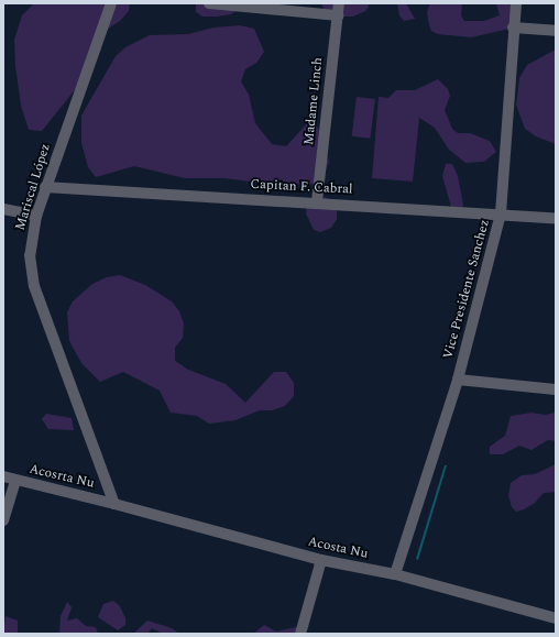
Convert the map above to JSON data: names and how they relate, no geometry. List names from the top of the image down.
{
  "streets": {
    "street": [
      "Madame Linch",
      "Mariscal López",
      "Capitan F. Cabral",
      "Vice Presidente Sanchez",
      "Acosrta Nu",
      "Acosta Nu"
    ]
  },
  "crossings": [
    ["Madame Linch", "Capitan F. Cabral"],
    ["Mariscal López", "Capitan F. Cabral"],
    ["Mariscal López", "Acosrta Nu"],
    ["Mariscal López", "Acosta Nu"],
    ["Capitan F. Cabral", "Vice Presidente Sanchez"],
    ["Vice Presidente Sanchez", "Acosta Nu"],
    ["Acosrta Nu", "Acosta Nu"]
  ]
}
